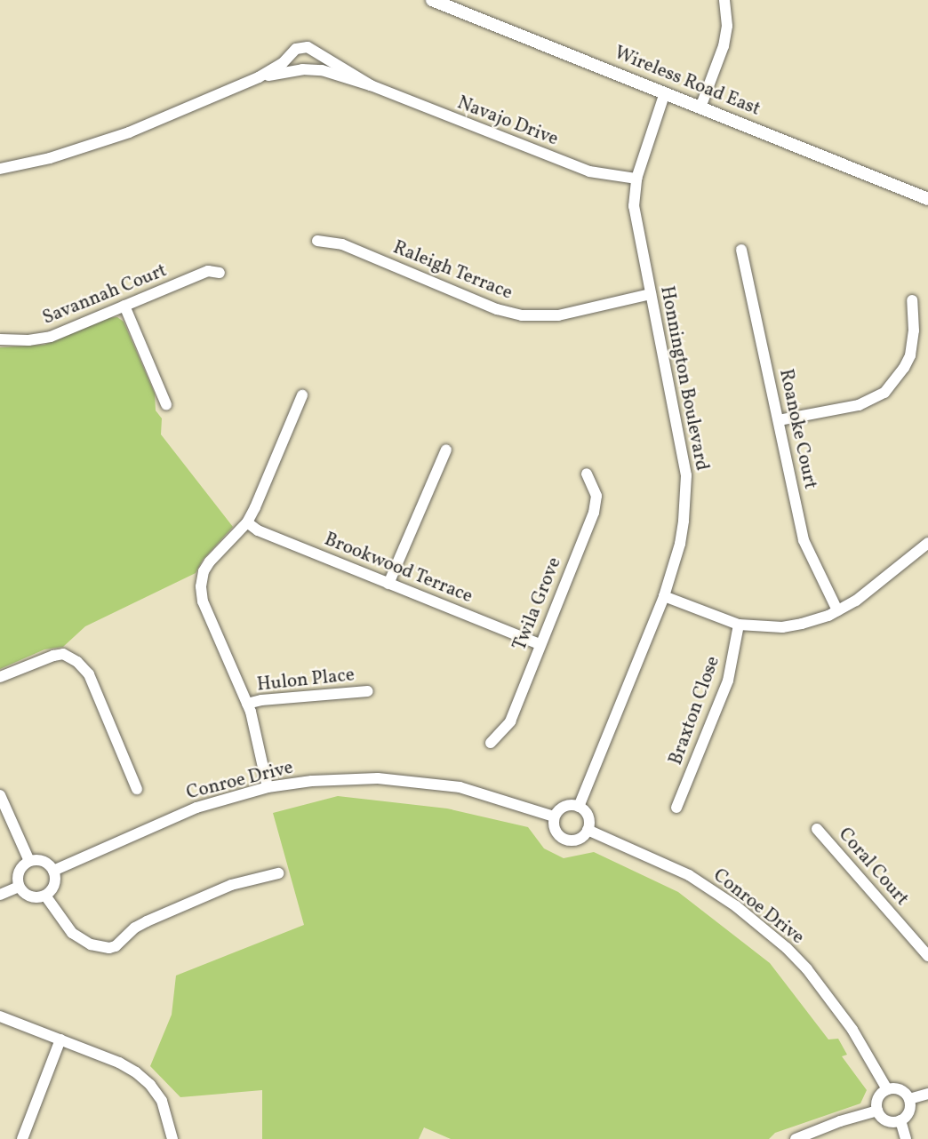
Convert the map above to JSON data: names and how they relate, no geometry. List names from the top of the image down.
{
  "streets": {
    "street": [
      "Wireless Road East",
      "Navajo Drive",
      "Raleigh Terrace",
      "Savannah Court",
      "Honnington Boulevard",
      "Roanoke Court",
      "Brookwood Terrace",
      "Twila Grove",
      "Hulon Place",
      "Braxton Close",
      "Conroe Drive",
      "Coral Court"
    ]
  },
  "crossings": [
    ["Wireless Road East", "Honnington Boulevard"],
    ["Navajo Drive", "Honnington Boulevard"],
    ["Raleigh Terrace", "Honnington Boulevard"],
    ["Honnington Boulevard", "Conroe Drive"],
    ["Brookwood Terrace", "Twila Grove"]
  ]
}
